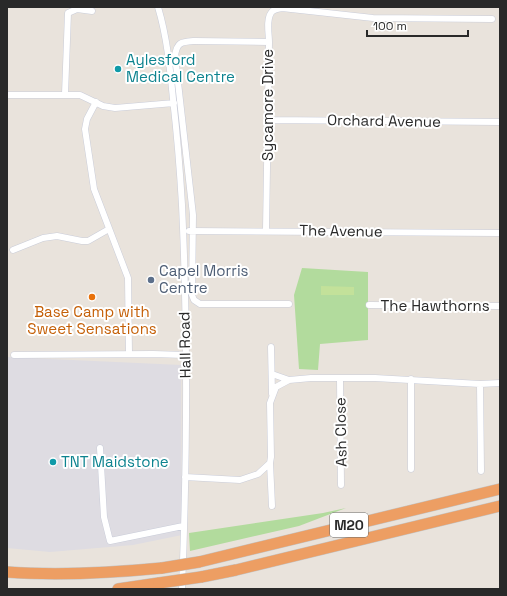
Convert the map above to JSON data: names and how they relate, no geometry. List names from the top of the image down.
{
  "streets": {
    "highway": ["M20"],
    "street": [
      "Sycamore Drive",
      "Orchard Avenue",
      "The Avenue",
      "The Hawthorns",
      "Hall Road",
      "Ash Close"
    ]
  },
  "crossings": [
    ["Sycamore Drive", "Orchard Avenue"],
    ["Sycamore Drive", "The Avenue"],
    ["The Avenue", "Hall Road"]
  ],
  "places": [
    "Aylesford Medical Centre",
    "Capel Morris Centre",
    "Base Camp with Sweet Sensations",
    "TNT Maidstone"
  ],
  "scale_bar": "100 m"
}
